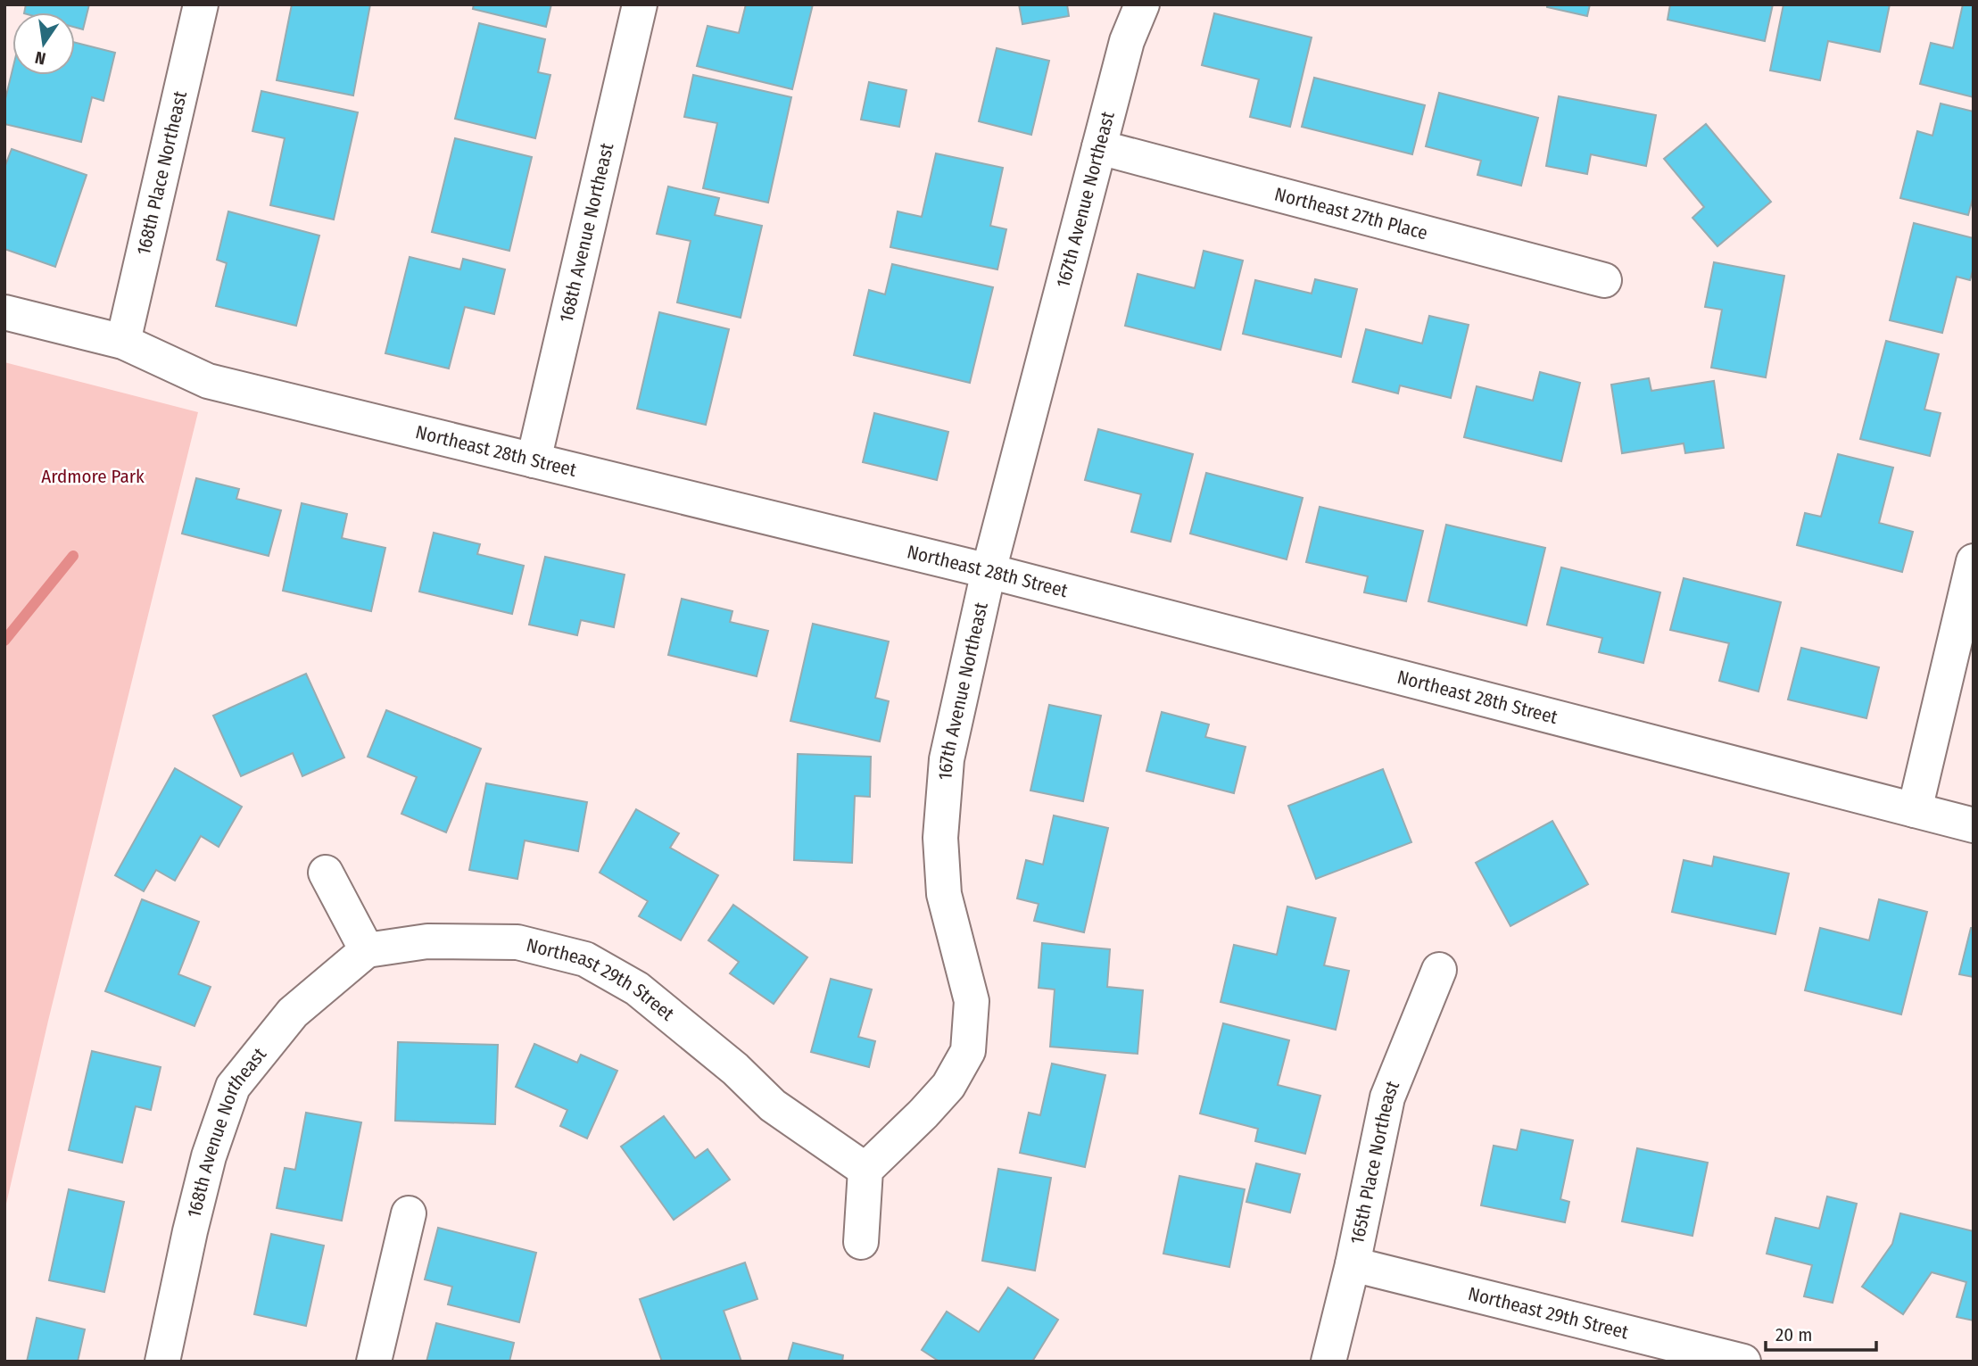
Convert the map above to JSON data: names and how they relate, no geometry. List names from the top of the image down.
{
  "streets": {
    "street": [
      "168th Place Northeast",
      "167th Avenue Northeast",
      "Northeast 27th Place",
      "168th Avenue Northeast",
      "Northeast 28th Street",
      "Northeast 29th Street",
      "165th Place Northeast"
    ]
  },
  "crossings": [
    ["168th Place Northeast", "Northeast 28th Street"],
    ["167th Avenue Northeast", "Northeast 27th Place"],
    ["167th Avenue Northeast", "Northeast 28th Street"],
    ["167th Avenue Northeast", "Northeast 29th Street"],
    ["168th Avenue Northeast", "Northeast 28th Street"],
    ["168th Avenue Northeast", "Northeast 29th Street"],
    ["Northeast 29th Street", "165th Place Northeast"]
  ],
  "parks": ["Ardmore Park"],
  "scale_bar": "20 m",
  "north": "bottom"
}
